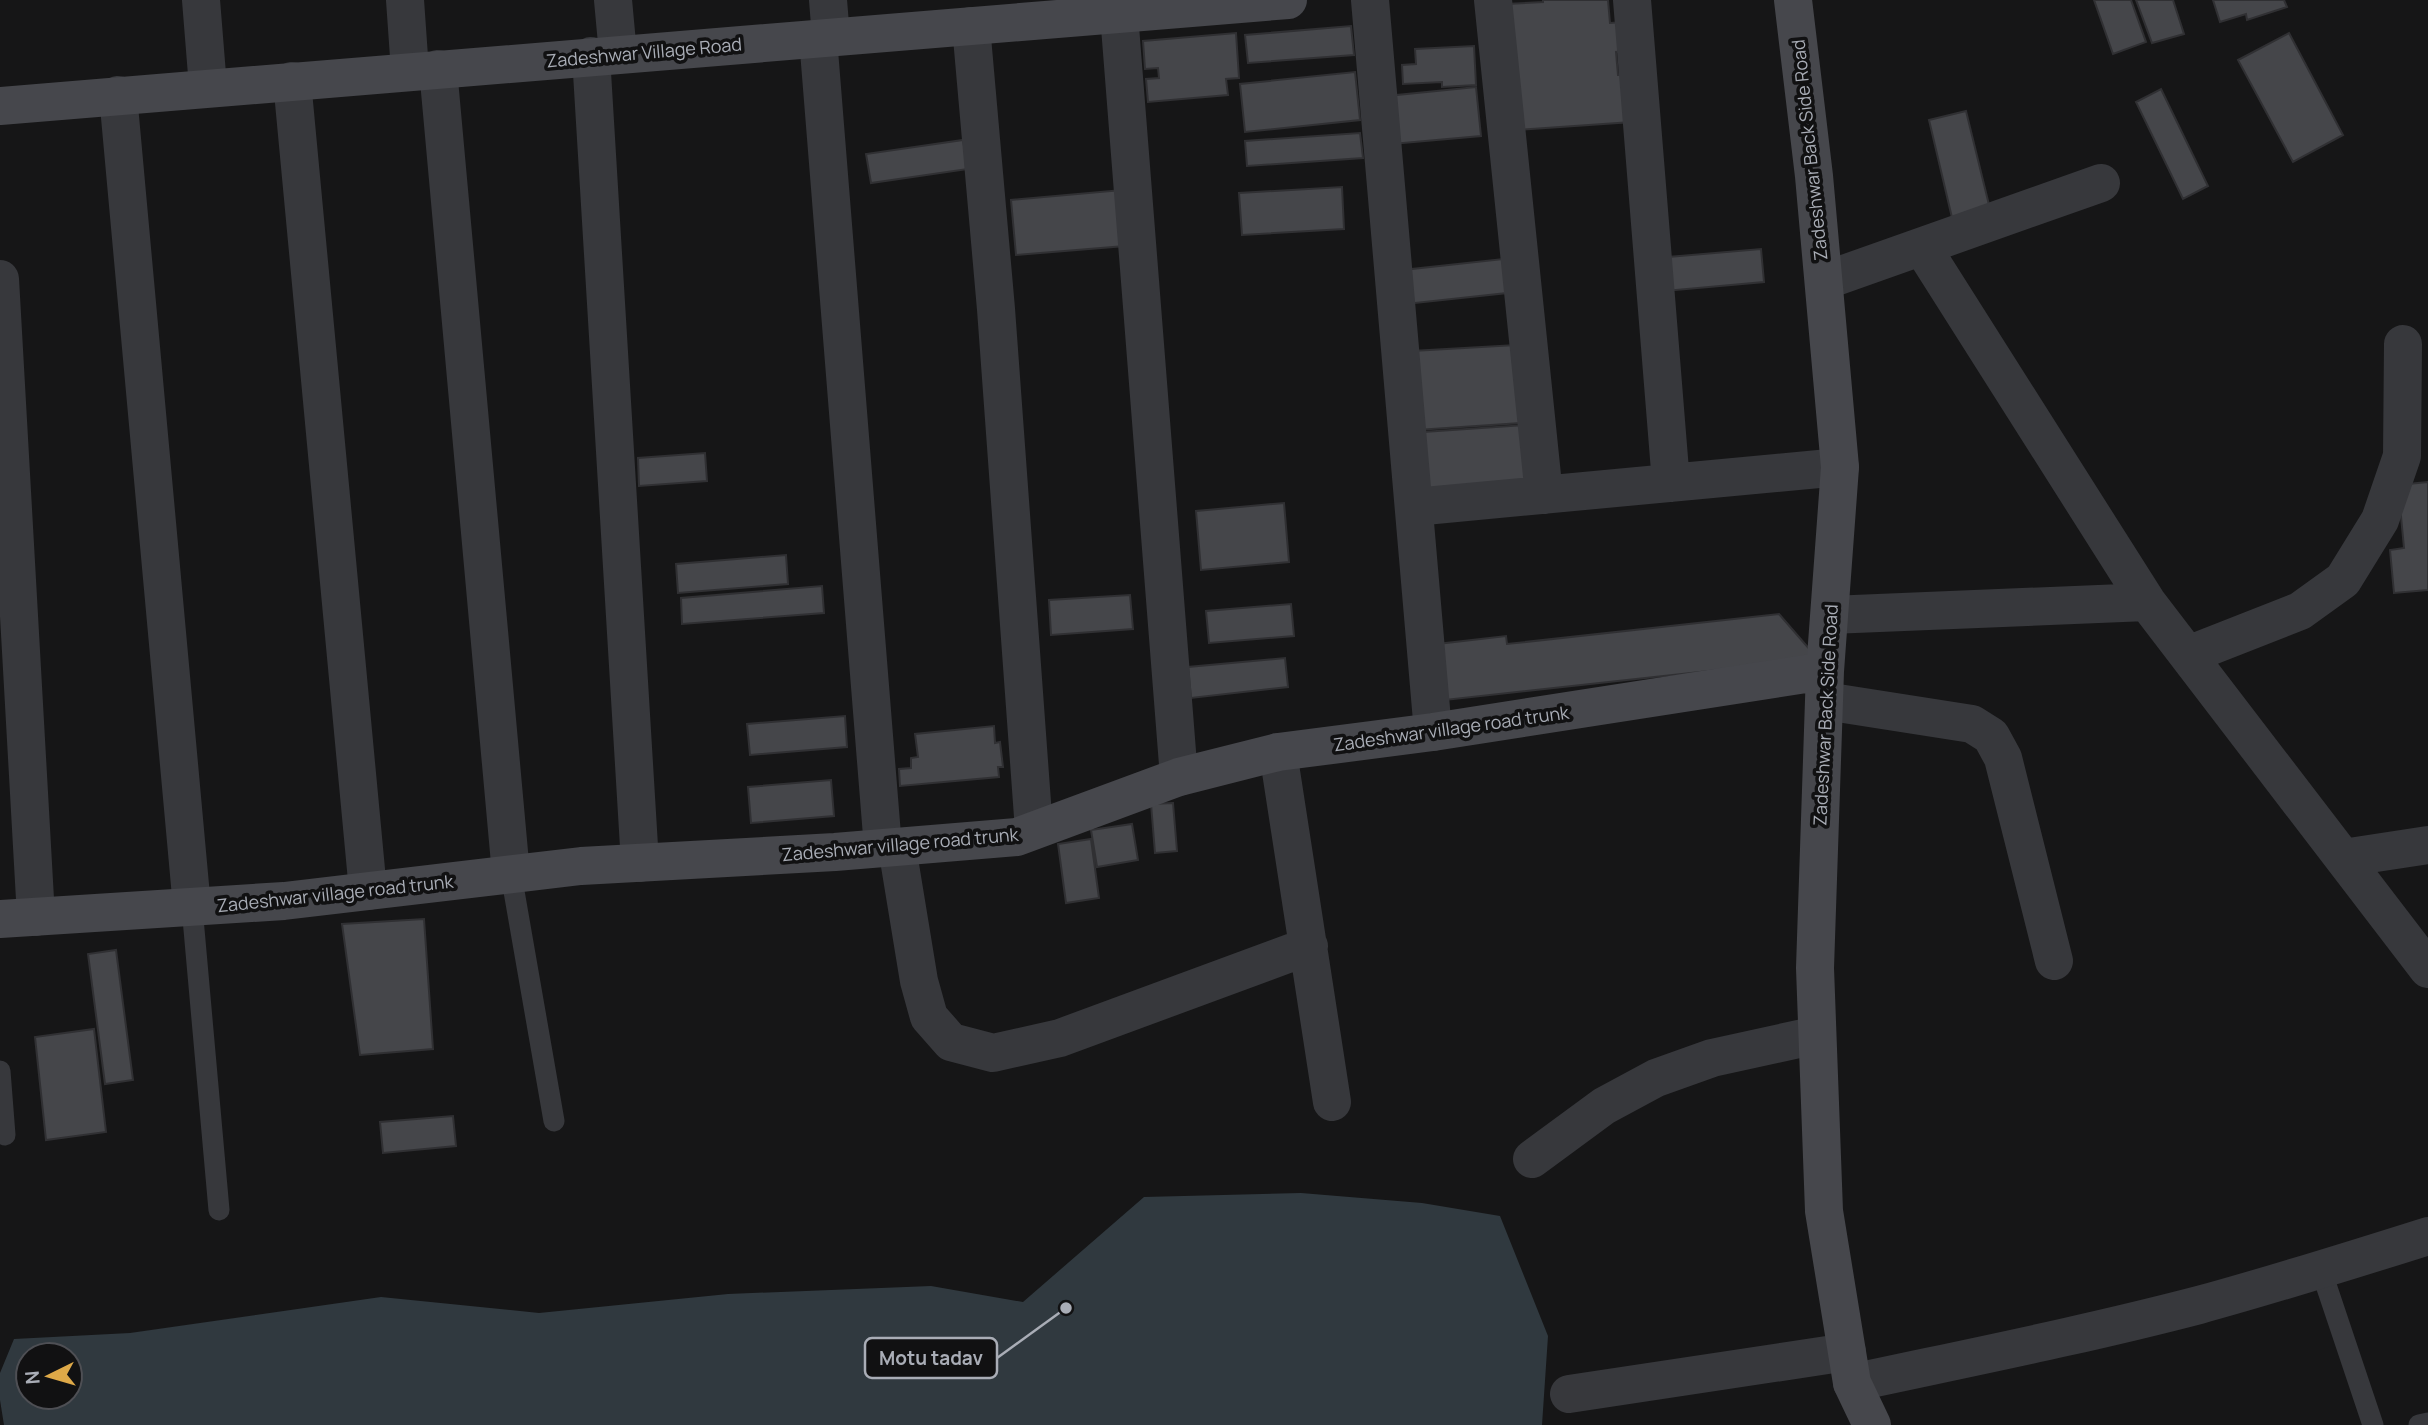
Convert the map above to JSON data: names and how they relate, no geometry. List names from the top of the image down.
{
  "streets": {
    "street": ["Zadeshwar Village Road", "Zadeshwar Back Side Road", "Zadeshwar village road trunk"]
  },
  "crossings": [
    ["Zadeshwar Back Side Road", "Zadeshwar village road trunk"]
  ],
  "places": ["Motu tadav"],
  "north": "left"
}
